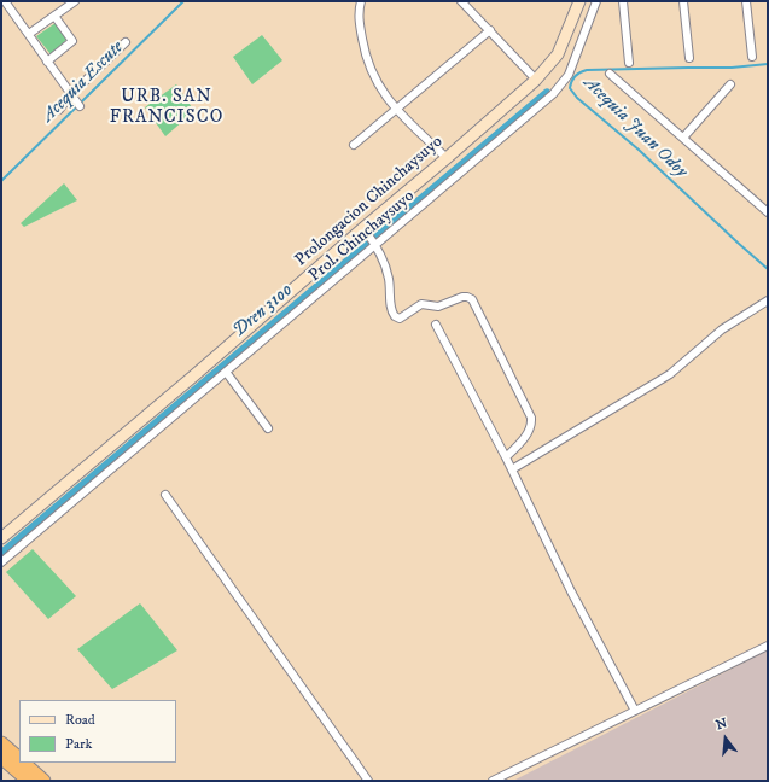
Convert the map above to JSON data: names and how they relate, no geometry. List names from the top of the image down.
{
  "streets": {
    "street": ["Prolongacion Chinchaysuyo", "Prol. Chinchaysuyo"]
  },
  "districts": ["URB. SAN FRANCISCO"],
  "water": ["Acequia Escute", "Acequia Juan Odoy", "Dren 3100"],
  "legend": ["Road", "Park"],
  "north": "top"
}
